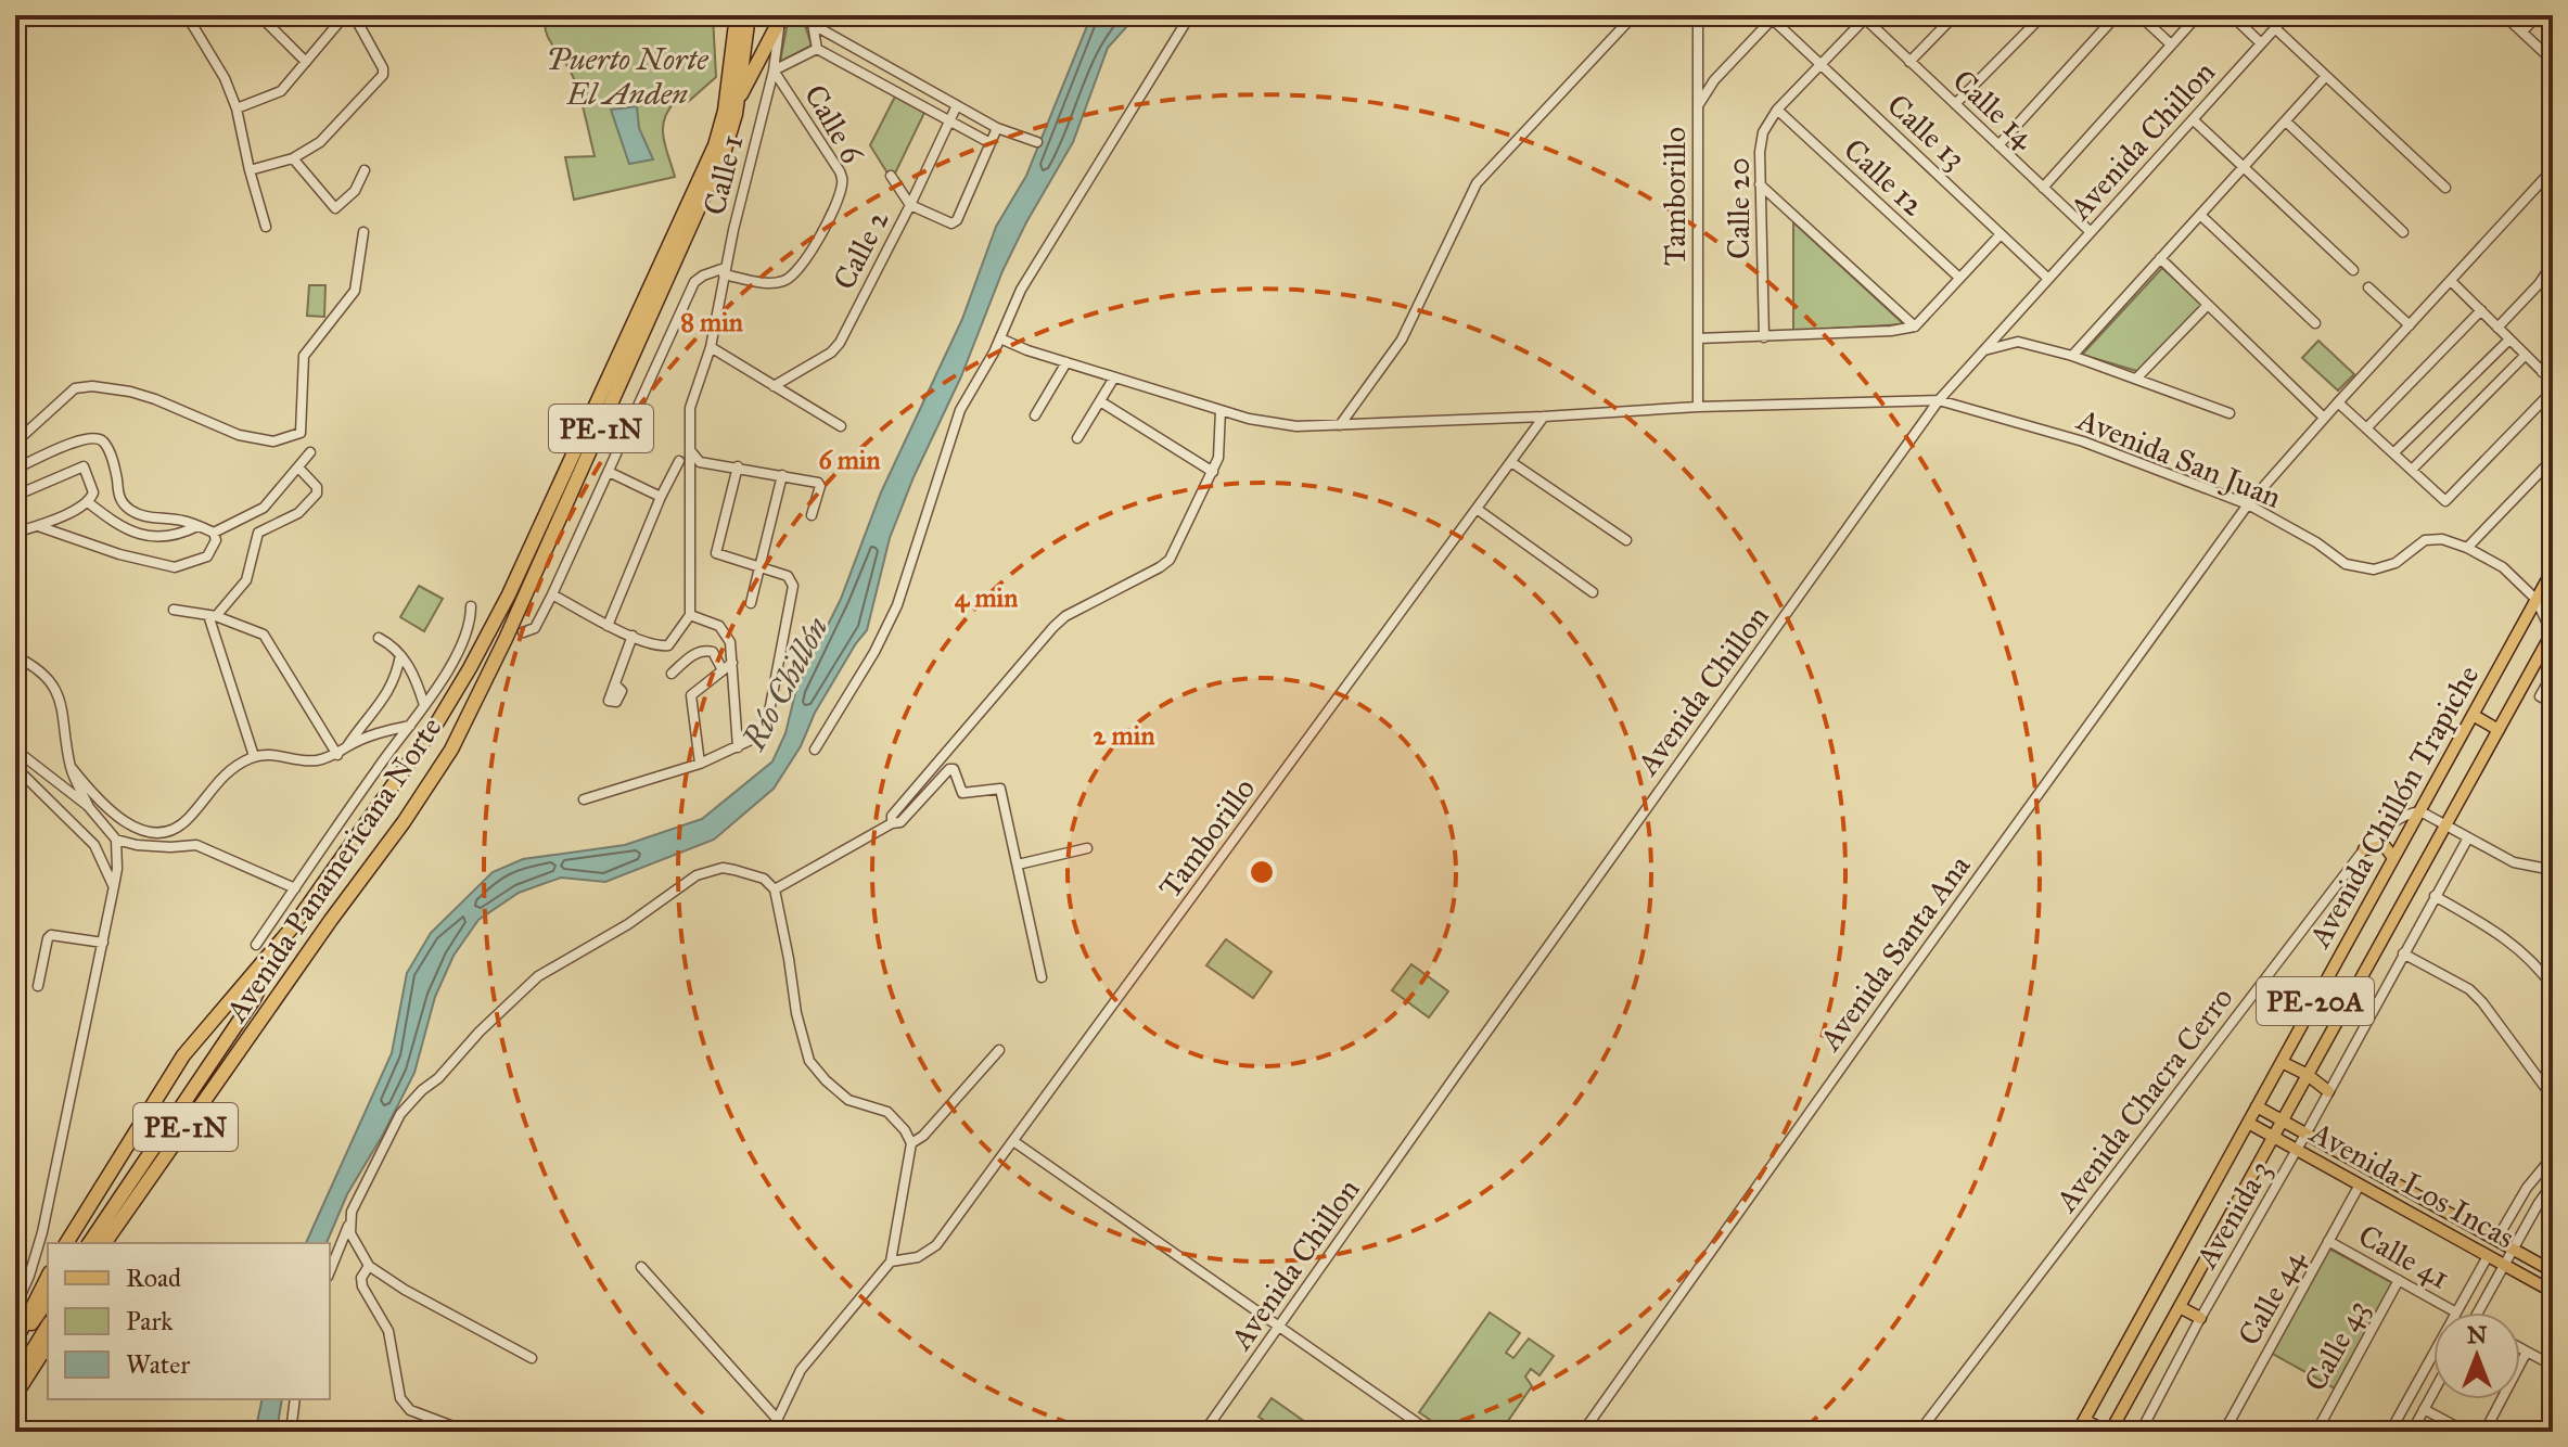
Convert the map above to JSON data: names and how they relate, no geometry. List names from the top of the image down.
{
  "streets": {
    "highway": ["PE-1N", "Avenida Panamericana Norte"],
    "main road": ["Avenida Chillón Trapiche", "PE-20A", "Avenida Los Incas"],
    "street": [
      "Calle 14",
      "Calle 6",
      "Calle 13",
      "Avenida Chillon",
      "Calle 1",
      "Calle 12",
      "Tamborillo",
      "Calle 20",
      "Calle 2",
      "Avenida San Juan",
      "Avenida Santa Ana",
      "Avenida Chacra Cerro",
      "Avenida 3",
      "Calle 41",
      "Calle 44",
      "Calle 43"
    ]
  },
  "crossings": [
    ["Calle 14", "Avenida Chillon"],
    ["Calle 14", "Calle 20"],
    ["Calle 6", "Calle 1"],
    ["Calle 13", "Avenida Chillon"],
    ["Calle 13", "Tamborillo"],
    ["Calle 13", "Calle 20"],
    ["Avenida Chillon", "Avenida San Juan"],
    ["Calle 12", "Calle 20"],
    ["Tamborillo", "Avenida San Juan"],
    ["Avenida San Juan", "Avenida Chillón Trapiche"],
    ["Avenida San Juan", "Avenida Santa Ana"],
    ["Avenida Chillón Trapiche", "Avenida Chacra Cerro"],
    ["Avenida Chillón Trapiche", "Avenida Los Incas"],
    ["Avenida Los Incas", "Avenida 3"],
    ["Avenida Los Incas", "Calle 44"],
    ["Calle 41", "Calle 44"],
    ["Calle 41", "Calle 43"]
  ],
  "water": ["Río Chillón"],
  "parks": ["Puerto Norte El Anden"],
  "legend": ["Road", "Park", "Water"],
  "north": "top",
  "rings": [
    "8 min",
    "6 min",
    "4 min",
    "2 min"
  ]
}
